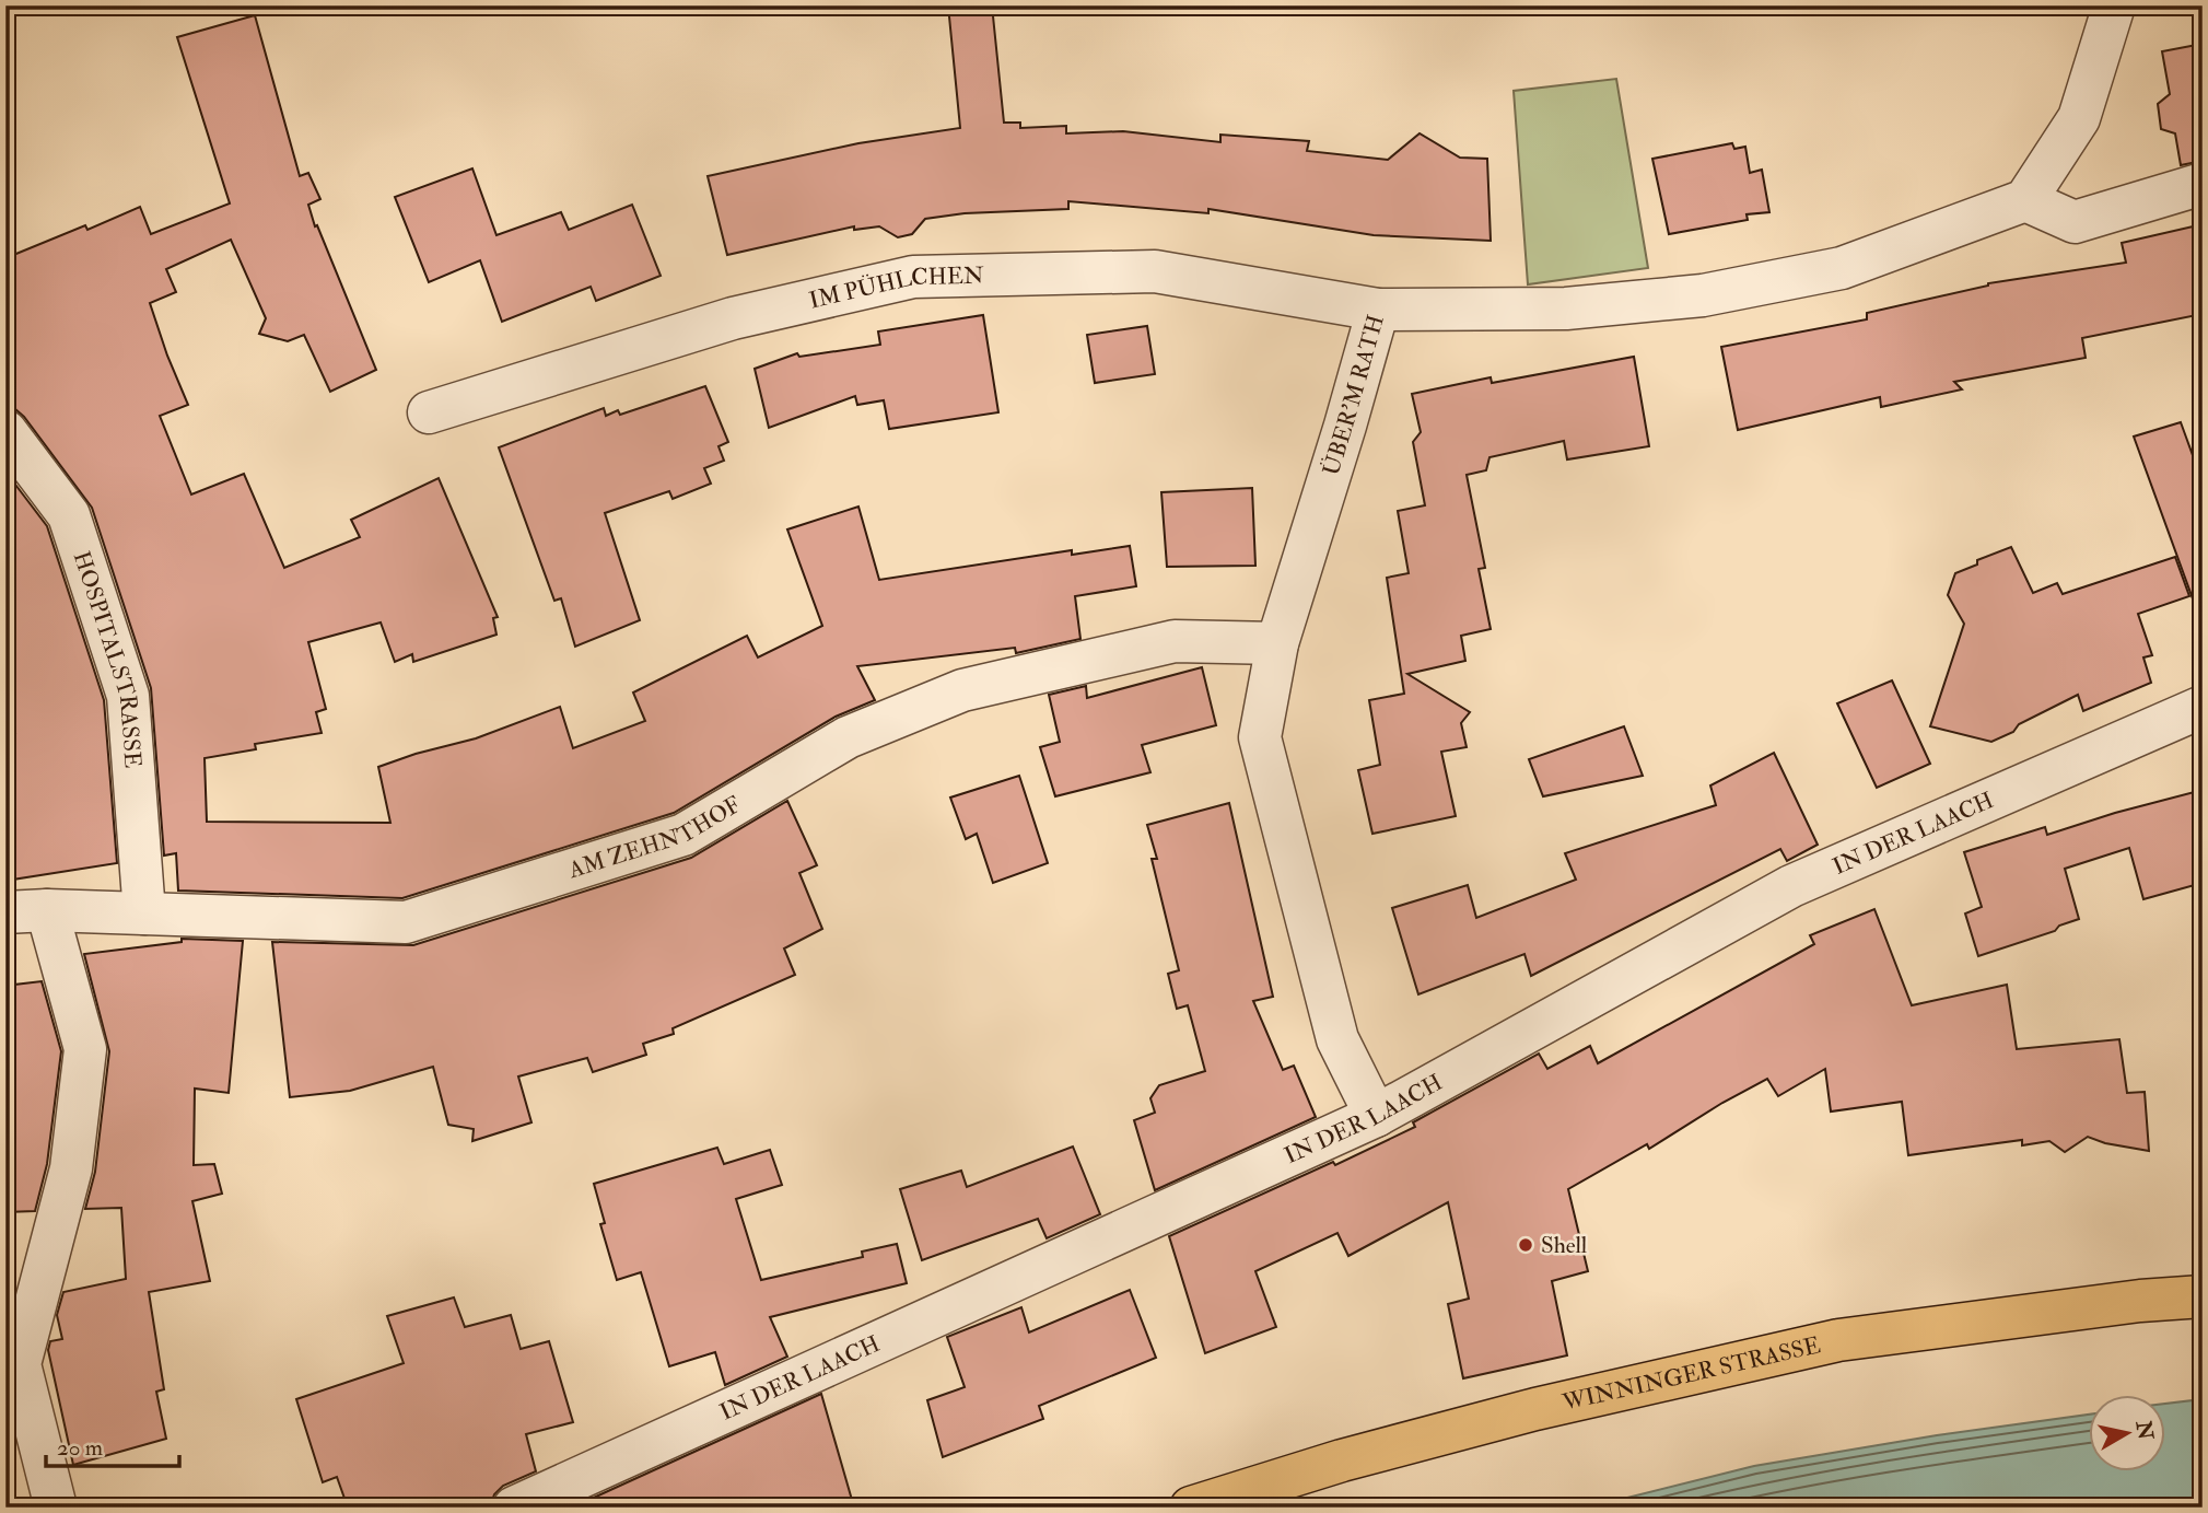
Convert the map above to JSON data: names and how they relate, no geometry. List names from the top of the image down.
{
  "streets": {
    "main road": ["WINNINGER STRASSE"],
    "street": [
      "IM PÜHLCHEN",
      "ÜBER'M RATH",
      "HOSPITALSTRASSE",
      "IN DER LAACH",
      "AM ZEHNTHOF"
    ]
  },
  "crossings": [
    ["IM PÜHLCHEN", "ÜBER'M RATH"],
    ["ÜBER'M RATH", "IN DER LAACH"],
    ["ÜBER'M RATH", "AM ZEHNTHOF"],
    ["HOSPITALSTRASSE", "AM ZEHNTHOF"]
  ],
  "places": ["Shell"],
  "scale_bar": "20 m",
  "north": "right"
}
